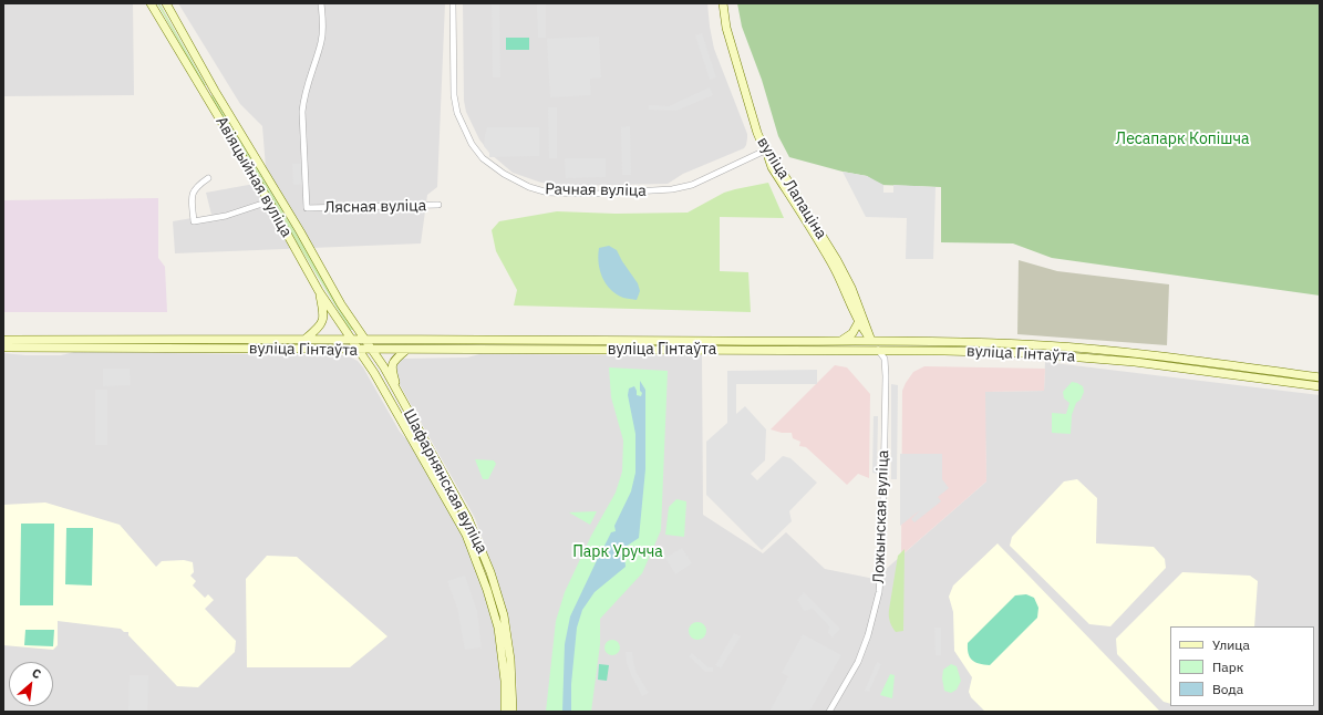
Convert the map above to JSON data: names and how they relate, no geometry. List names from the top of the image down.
{
  "streets": {
    "main road": [
      "Авіяцыйная вуліца",
      "вуліца Лапаціна",
      "вуліца Гінтаўта",
      "Шафарнянская вуліца",
      "Ложынская вуліца"
    ],
    "street": ["Рачная вуліца", "Лясная вуліца"]
  },
  "crossings": [
    ["Авіяцыйная вуліца", "вуліца Гінтаўта"],
    ["Авіяцыйная вуліца", "Шафарнянская вуліца"],
    ["вуліца Лапаціна", "Рачная вуліца"],
    ["вуліца Лапаціна", "вуліца Гінтаўта"],
    ["вуліца Лапаціна", "Ложынская вуліца"],
    ["Рачная вуліца", "Ложынская вуліца"],
    ["вуліца Гінтаўта", "Шафарнянская вуліца"],
    ["вуліца Гінтаўта", "Ложынская вуліца"]
  ],
  "parks": ["Лесапарк Копішча", "Парк Уручча"],
  "legend": ["Улица", "Парк", "Вода"],
  "north": "top right"
}
